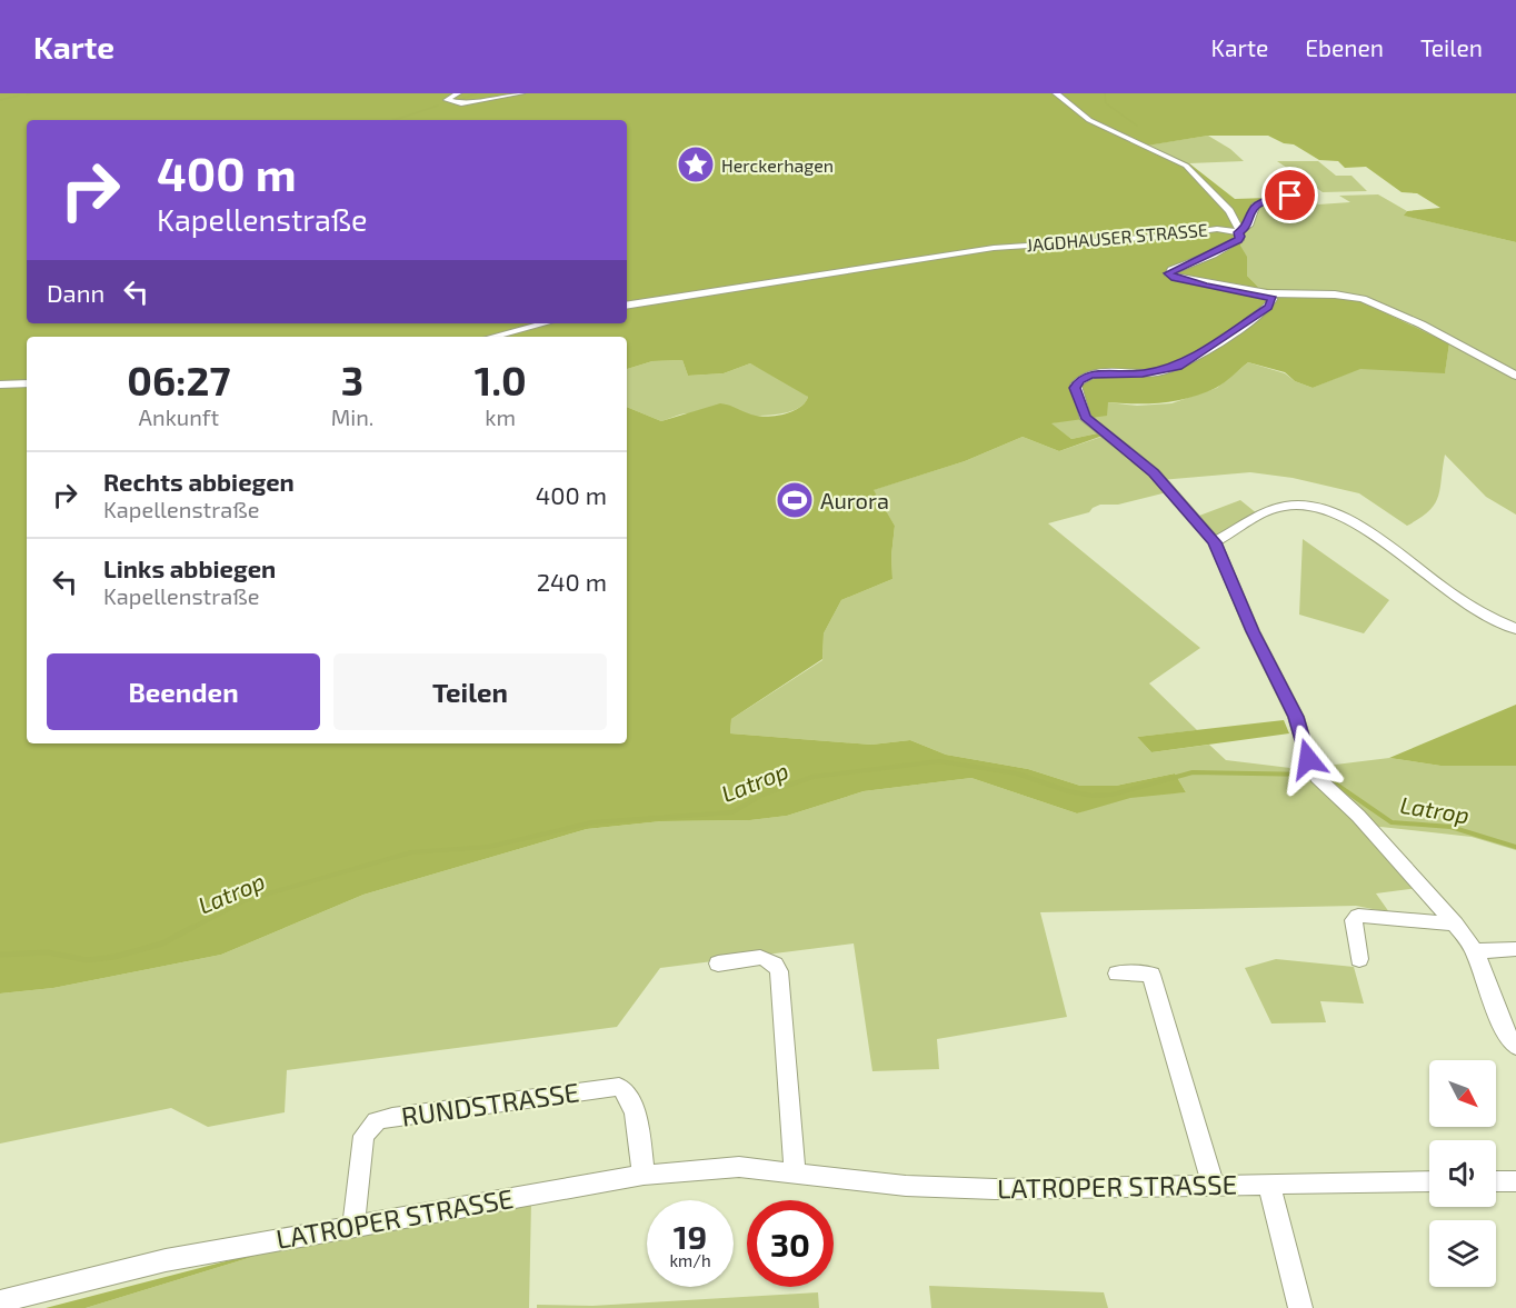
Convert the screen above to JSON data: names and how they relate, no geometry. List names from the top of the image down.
{
  "streets": {
    "street": ["JAGDHAUSER STRASSE", "RUNDSTRASSE", "LATROPER STRASSE"]
  },
  "crossings": [
    ["RUNDSTRASSE", "LATROPER STRASSE"]
  ],
  "water": ["Latrop"],
  "places": {
    "place": ["Herckerhagen"],
    "sports": ["Aurora"]
  },
  "north": "bottom right",
  "page": {
    "header": "Karte",
    "nav": ["Karte", "Ebenen", "Teilen"],
    "turn": ["400 m", "Kapellenstraße"],
    "then": "Dann",
    "eta": [
      "06:27",
      "Ankunft",
      "3",
      "Min.",
      "1.0",
      "km"
    ],
    "list": [
      {
        "name": "Rechts abbiegen",
        "note": "Kapellenstraße",
        "value": "400 m"
      },
      {
        "name": "Links abbiegen",
        "note": "Kapellenstraße",
        "value": "240 m"
      }
    ],
    "buttons": ["Beenden", "Teilen"],
    "speed": "19 km/h",
    "limit": "30"
  }
}
